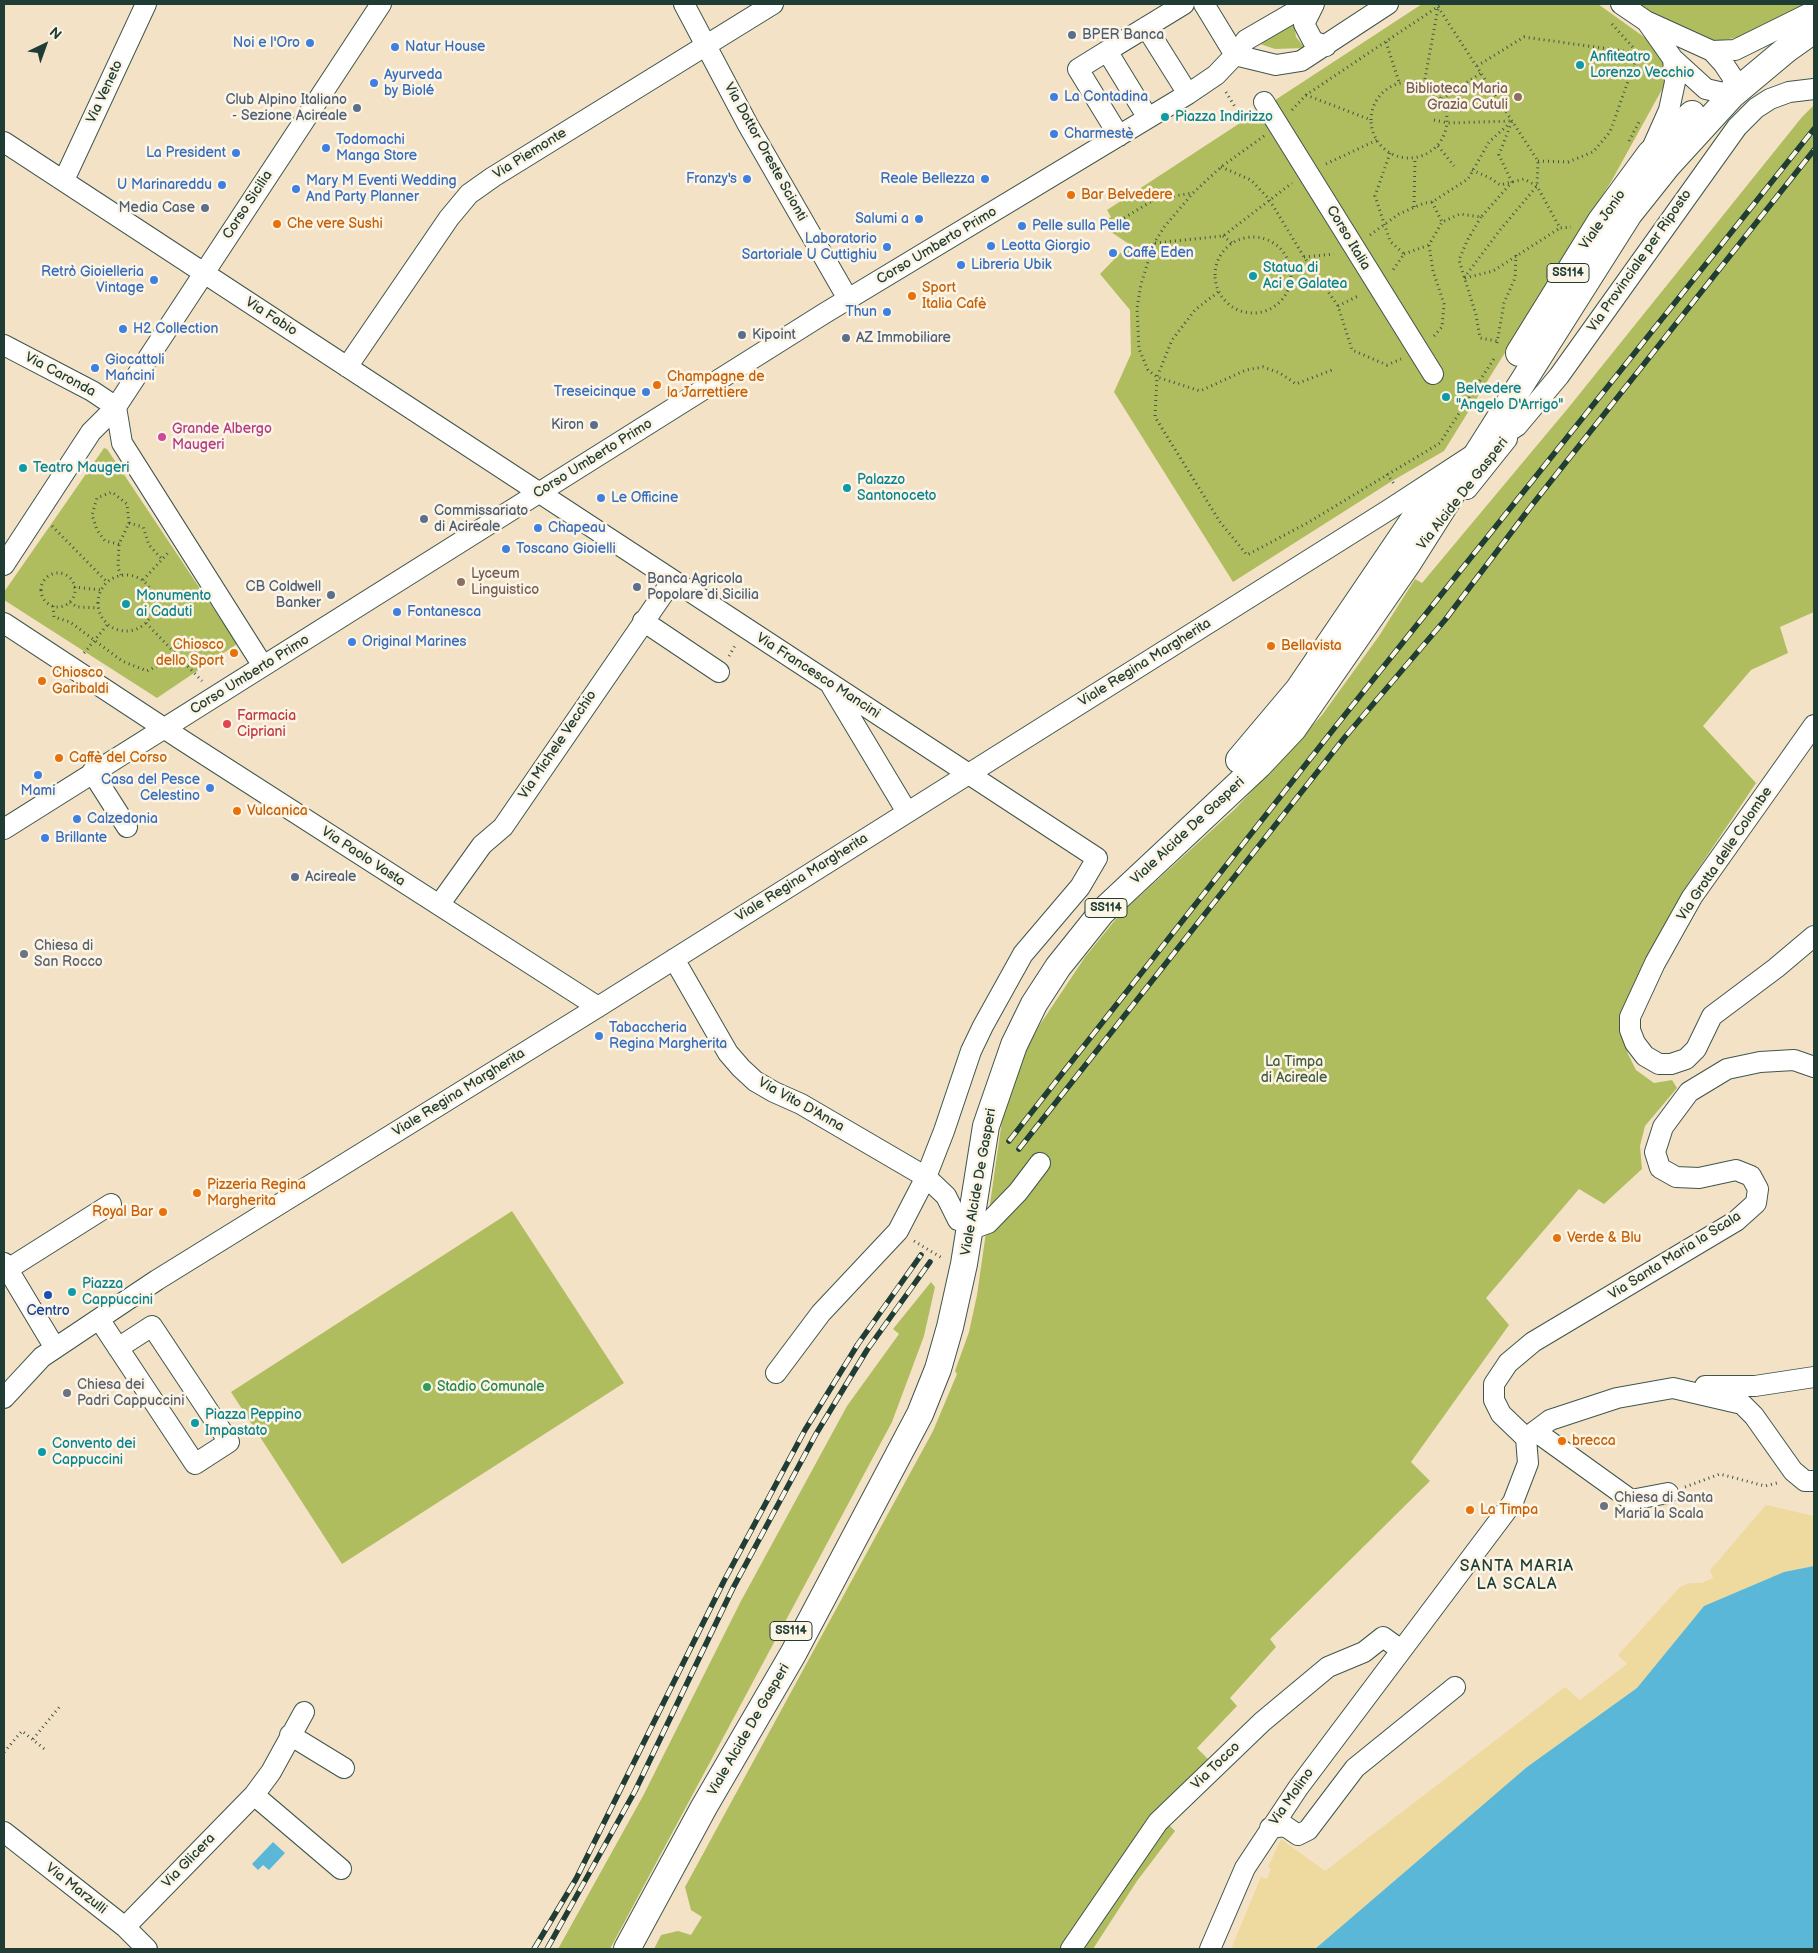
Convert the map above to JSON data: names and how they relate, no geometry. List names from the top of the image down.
{
  "streets": {
    "main road": ["Viale Jonio", "SS114", "Viale Alcide De Gasperi"],
    "street": [
      "Via Veneto",
      "Via Dottor Oreste Scionti",
      "Via Piemonte",
      "Corso Sicilia",
      "Corso Italia",
      "Corso Umberto Primo",
      "Via Provinciale per Riposto",
      "Via Fabio",
      "Via Caronda",
      "Via Alcide De Gasperi",
      "Viale Regina Margherita",
      "Via Francesco Mancini",
      "Via Michele Vecchio",
      "Via Grotta delle Colombe",
      "Via Paolo Vasta",
      "Via Vito D'Anna",
      "Via Santa Maria la Scala",
      "Via Tocco",
      "Via Molino",
      "Via Glicera",
      "Via Marzulli"
    ]
  },
  "crossings": [
    ["Via Veneto", "Via Fabio"],
    ["Via Dottor Oreste Scionti", "Via Piemonte"],
    ["Via Dottor Oreste Scionti", "Corso Umberto Primo"],
    ["Via Piemonte", "Via Fabio"],
    ["Corso Sicilia", "Via Fabio"],
    ["Corso Sicilia", "Via Caronda"],
    ["Viale Jonio", "Via Provinciale per Riposto"],
    ["Viale Jonio", "Via Alcide De Gasperi"],
    ["Viale Jonio", "Viale Regina Margherita"],
    ["Viale Jonio", "Viale Alcide De Gasperi"],
    ["Corso Umberto Primo", "Via Fabio"],
    ["Corso Umberto Primo", "Via Francesco Mancini"],
    ["Corso Umberto Primo", "Via Paolo Vasta"],
    ["Via Provinciale per Riposto", "Via Alcide De Gasperi"],
    ["Via Fabio", "Via Francesco Mancini"],
    ["Via Alcide De Gasperi", "Viale Alcide De Gasperi"],
    ["Viale Regina Margherita", "Via Francesco Mancini"],
    ["Viale Regina Margherita", "Viale Alcide De Gasperi"],
    ["Viale Regina Margherita", "Via Paolo Vasta"],
    ["Viale Regina Margherita", "Via Vito D'Anna"],
    ["Via Francesco Mancini", "Via Michele Vecchio"],
    ["Via Francesco Mancini", "Via Vito D'Anna"],
    ["Via Michele Vecchio", "Via Paolo Vasta"],
    ["Viale Alcide De Gasperi", "Via Vito D'Anna"],
    ["Via Santa Maria la Scala", "Via Molino"],
    ["Via Tocco", "Via Molino"],
    ["Via Glicera", "Via Marzulli"]
  ],
  "districts": ["SANTA MARIA LA SCALA"],
  "parks": ["La Timpa di Acireale"],
  "places": [
    "BPER Banca",
    "Noi e l'Oro",
    "Natur House",
    "Anfiteatro Lorenzo Vecchio",
    "Ayurveda by Biolé",
    "La Contadina",
    "Biblioteca Maria Grazia Cutuli",
    "Club Alpino Italiano - Sezione Acireale",
    "Piazza Indirizzo",
    "Charmestè",
    "Todomachi Manga Store",
    "La President",
    "Franzy's",
    "Reale Bellezza",
    "U Marinareddu",
    "Mary M Eventi Wedding And Party Planner",
    "Bar Belvedere",
    "Media Case",
    "Salumi a",
    "Che vere Sushi",
    "Pelle sulla Pelle",
    "Leotta Giorgio",
    "Laboratorio Sartoriale U Cuttighiu",
    "Caffè Eden",
    "Libreria Ubik",
    "Statua di Aci e Galatea",
    "Retrò Gioielleria Vintage",
    "Sport Italia Cafè",
    "Thun",
    "H2 Collection",
    "Kipoint",
    "AZ Immobiliare",
    "Giocattoli Mancini",
    "Champagne de la Jarrettiere",
    "Treseicinque",
    "Belvedere \"Angelo D'Arrigo\"",
    "Kiron",
    "Grande Albergo Maugeri",
    "Teatro Maugeri",
    "Palazzo Santonoceto",
    "Le Officine",
    "Commissariato di Acireale",
    "Chapeau",
    "Toscano Gioielli",
    "Lyceum Linguistico",
    "Banca Agricola Popolare di Sicilia",
    "CB Coldwell Banker",
    "Monumento ai Caduti",
    "Fontanesca",
    "Original Marines",
    "Bellavista",
    "Chiosco dello Sport",
    "Chiosco Garibaldi",
    "Farmacia Cipriani",
    "Caffè del Corso",
    "Mami",
    "Casa del Pesce Celestino",
    "Vulcanica",
    "Calzedonia",
    "Brillante",
    "Acireale",
    "Chiesa di San Rocco",
    "Tabaccheria Regina Margherita",
    "Pizzeria Regina Margherita",
    "Royal Bar",
    "Verde & Blu",
    "Piazza Cappuccini",
    "Centro",
    "Stadio Comunale",
    "Chiesa dei Padri Cappuccini",
    "Piazza Peppino Impastato",
    "brecca",
    "Convento dei Cappuccini",
    "Chiesa di Santa Maria la Scala",
    "La Timpa"
  ],
  "north": "top right"
}
